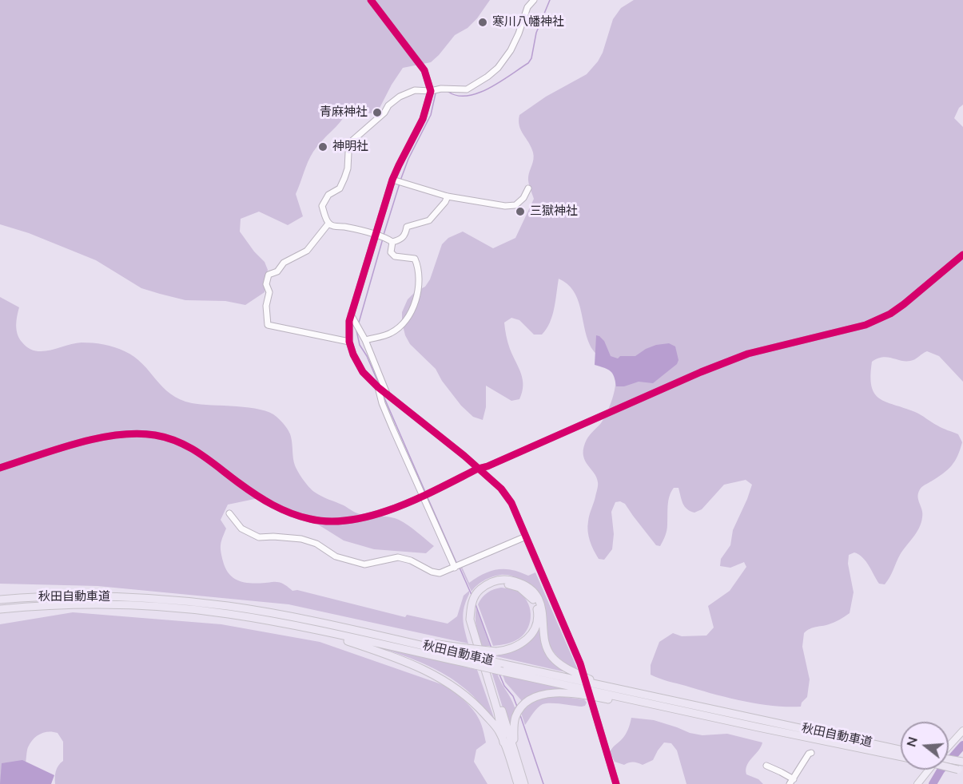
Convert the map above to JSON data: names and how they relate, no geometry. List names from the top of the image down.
{
  "streets": {
    "highway": ["秋田自動車道"]
  },
  "places": [
    "寒川八幡神社",
    "青麻神社",
    "神明社",
    "三獄神社"
  ],
  "north": "left"
}
